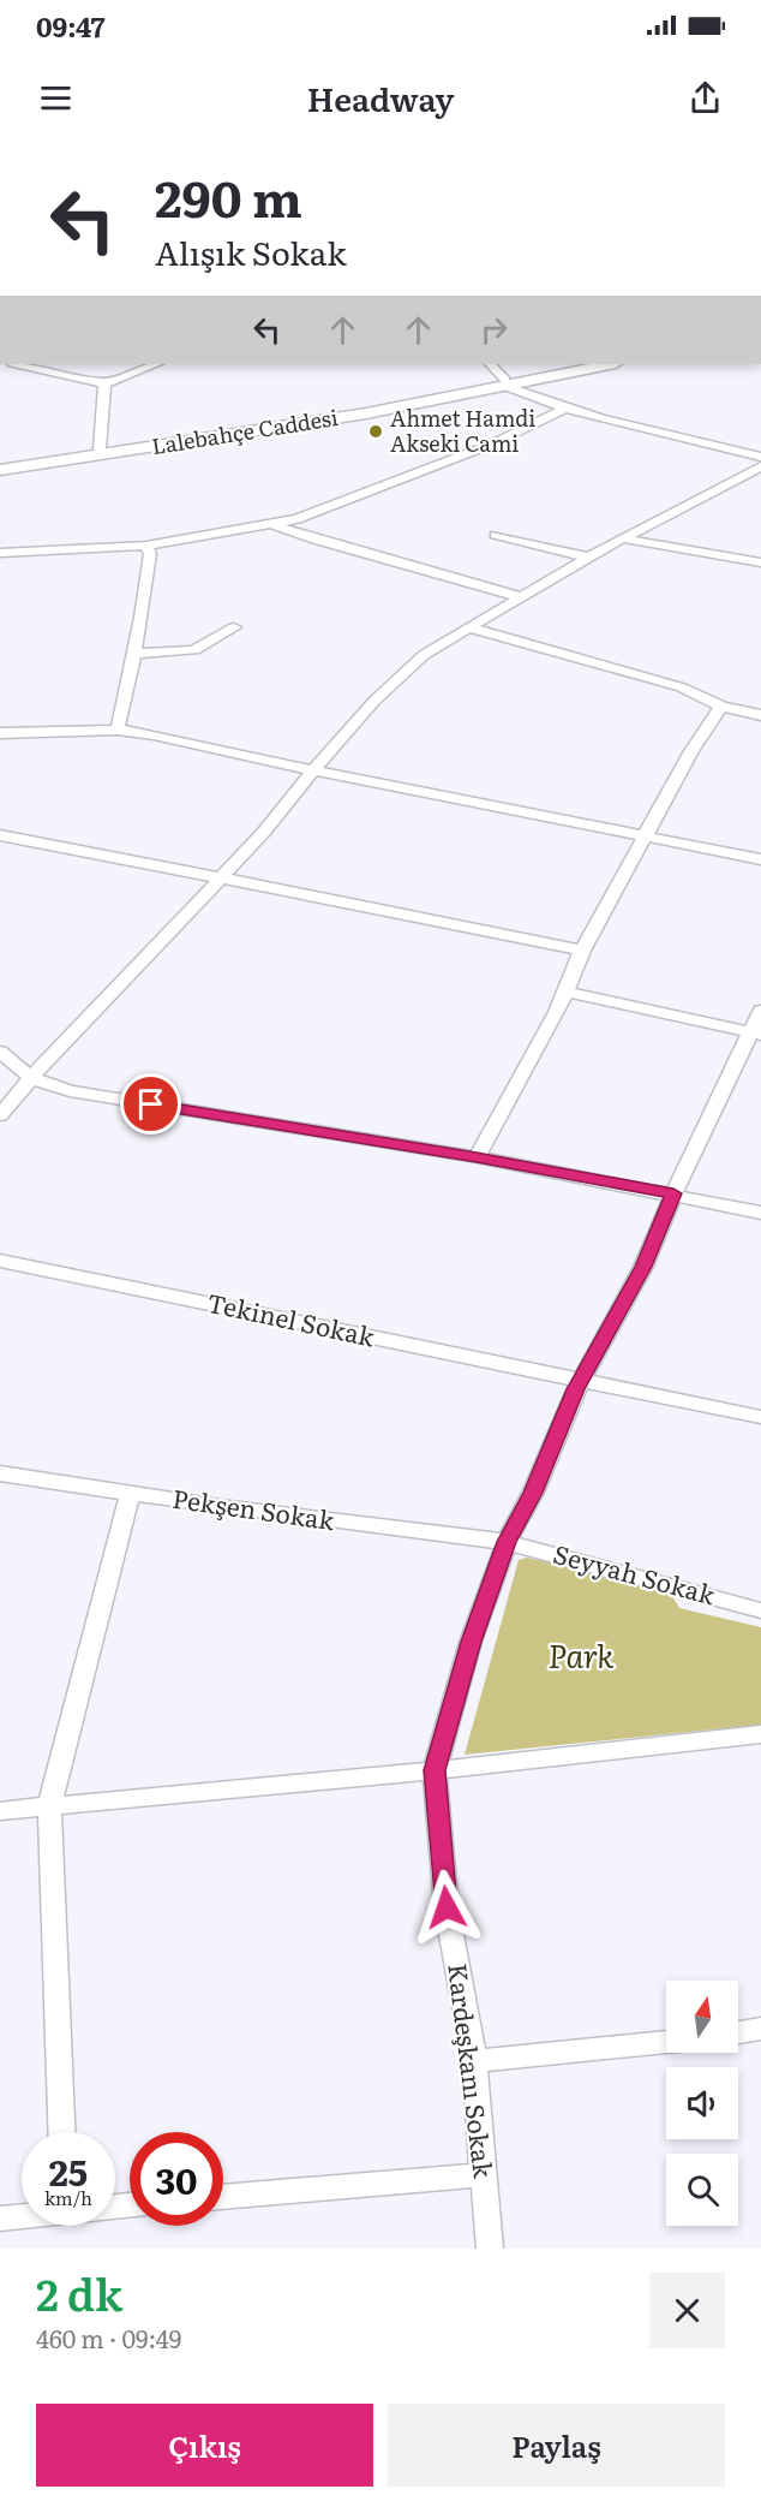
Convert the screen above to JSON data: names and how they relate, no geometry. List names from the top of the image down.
{
  "streets": {
    "street": [
      "Lalebahçe Caddesi",
      "Tekinel Sokak",
      "Pekşen Sokak",
      "Seyyah Sokak",
      "Kardeşkanı Sokak"
    ]
  },
  "crossings": [
    ["Tekinel Sokak", "Kardeşkanı Sokak"],
    ["Pekşen Sokak", "Seyyah Sokak"],
    ["Pekşen Sokak", "Kardeşkanı Sokak"],
    ["Seyyah Sokak", "Kardeşkanı Sokak"]
  ],
  "parks": ["Park"],
  "places": ["Ahmet Hamdi Akseki Cami"],
  "north": "top",
  "page": {
    "status": "09:47",
    "header": "Headway",
    "turn": ["290 m", "Alışık Sokak"],
    "speed": "25 km/h",
    "limit": "30",
    "heading": ["2 dk", "460 m · 09:49"],
    "buttons": ["Çıkış", "Paylaş"]
  }
}
